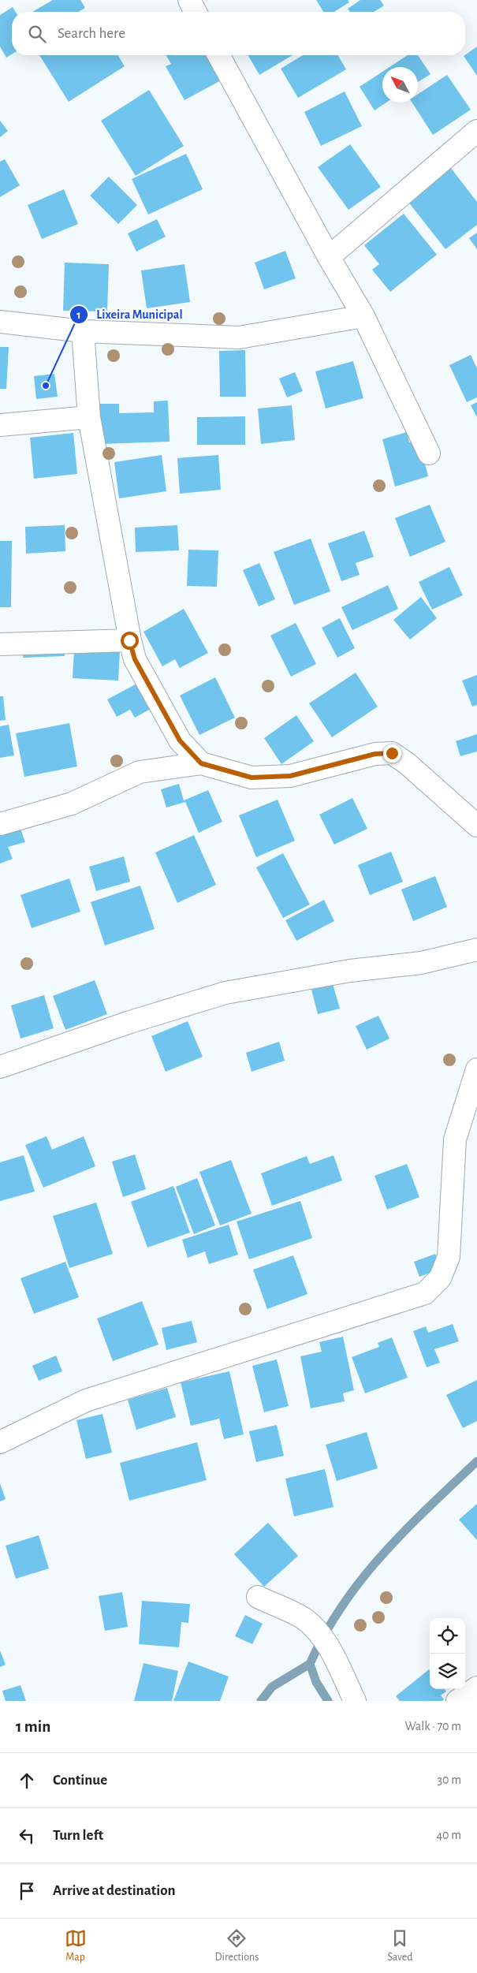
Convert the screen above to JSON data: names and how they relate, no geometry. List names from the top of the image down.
{
  "places": ["Lixeira Municipal"],
  "north": "top left",
  "page": {
    "search": "Search here",
    "heading": ["1 min", "Walk · 70 m"],
    "list": [
      ["Continue", "30 m"],
      ["Turn left", "40 m"],
      "Arrive at destination"
    ],
    "nav": ["Map", "Directions", "Saved"]
  }
}
